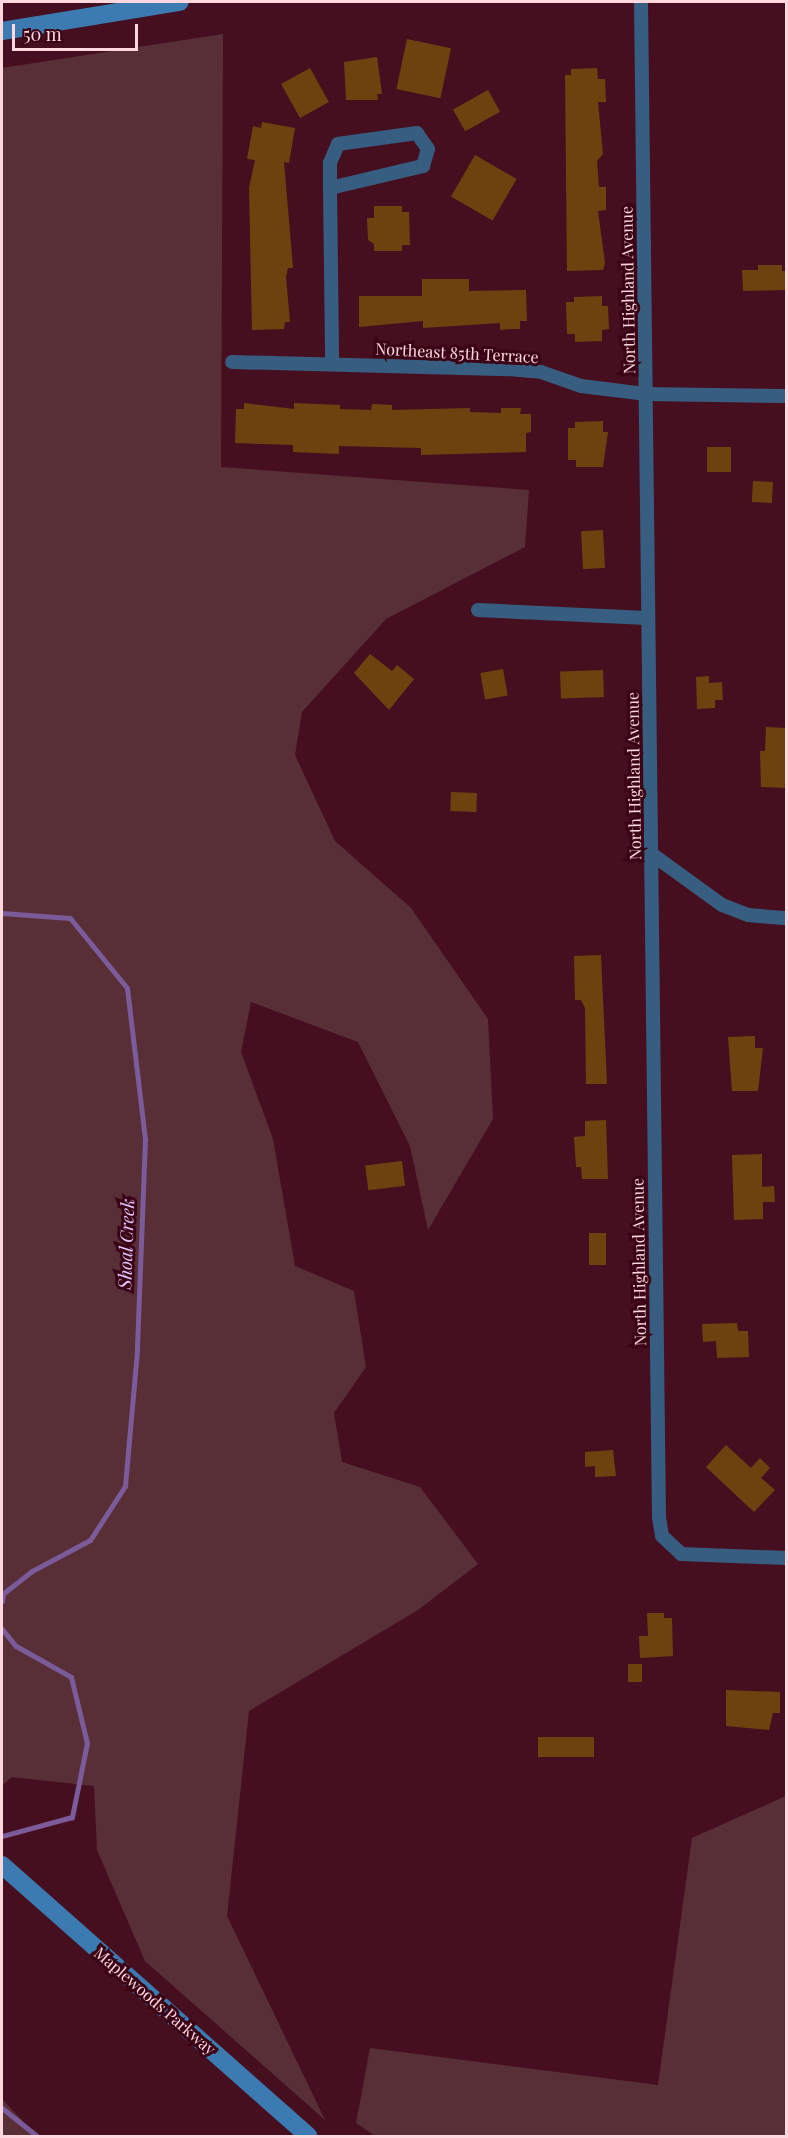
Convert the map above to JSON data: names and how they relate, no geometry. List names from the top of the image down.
{
  "streets": {
    "main road": ["Maplewoods Parkway"],
    "street": ["North Highland Avenue", "Northeast 85th Terrace"]
  },
  "crossings": [
    ["North Highland Avenue", "Northeast 85th Terrace"]
  ],
  "water": ["Shoal Creek"],
  "scale_bar": "50 m"
}
